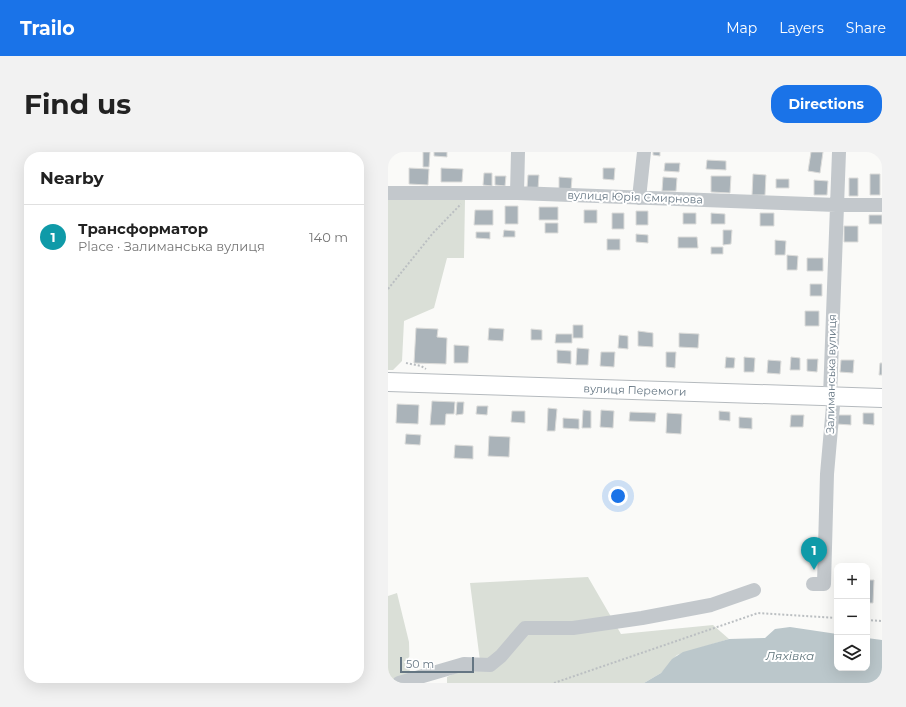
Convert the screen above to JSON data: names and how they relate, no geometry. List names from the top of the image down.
{
  "streets": {
    "main road": ["вулиця Перемоги"],
    "street": ["вулиця Юрія Смирнова", "Залиманська вулиця"]
  },
  "crossings": [
    ["вулиця Юрія Смирнова", "Залиманська вулиця"],
    ["Залиманська вулиця", "вулиця Перемоги"]
  ],
  "water": ["Ляхівка"],
  "scale_bar": "50 m",
  "page": {
    "header": "Trailo",
    "nav": ["Map", "Layers", "Share"],
    "buttons": "Directions",
    "title": "Find us",
    "heading": "Nearby",
    "list": [
      {
        "mark": "1",
        "name": "Трансформатор",
        "note": "Place · Залиманська вулиця",
        "value": "140 m"
      }
    ],
    "pins": "1",
    "map_buttons": ["+", "−"],
    "scale": "50 m"
  }
}
